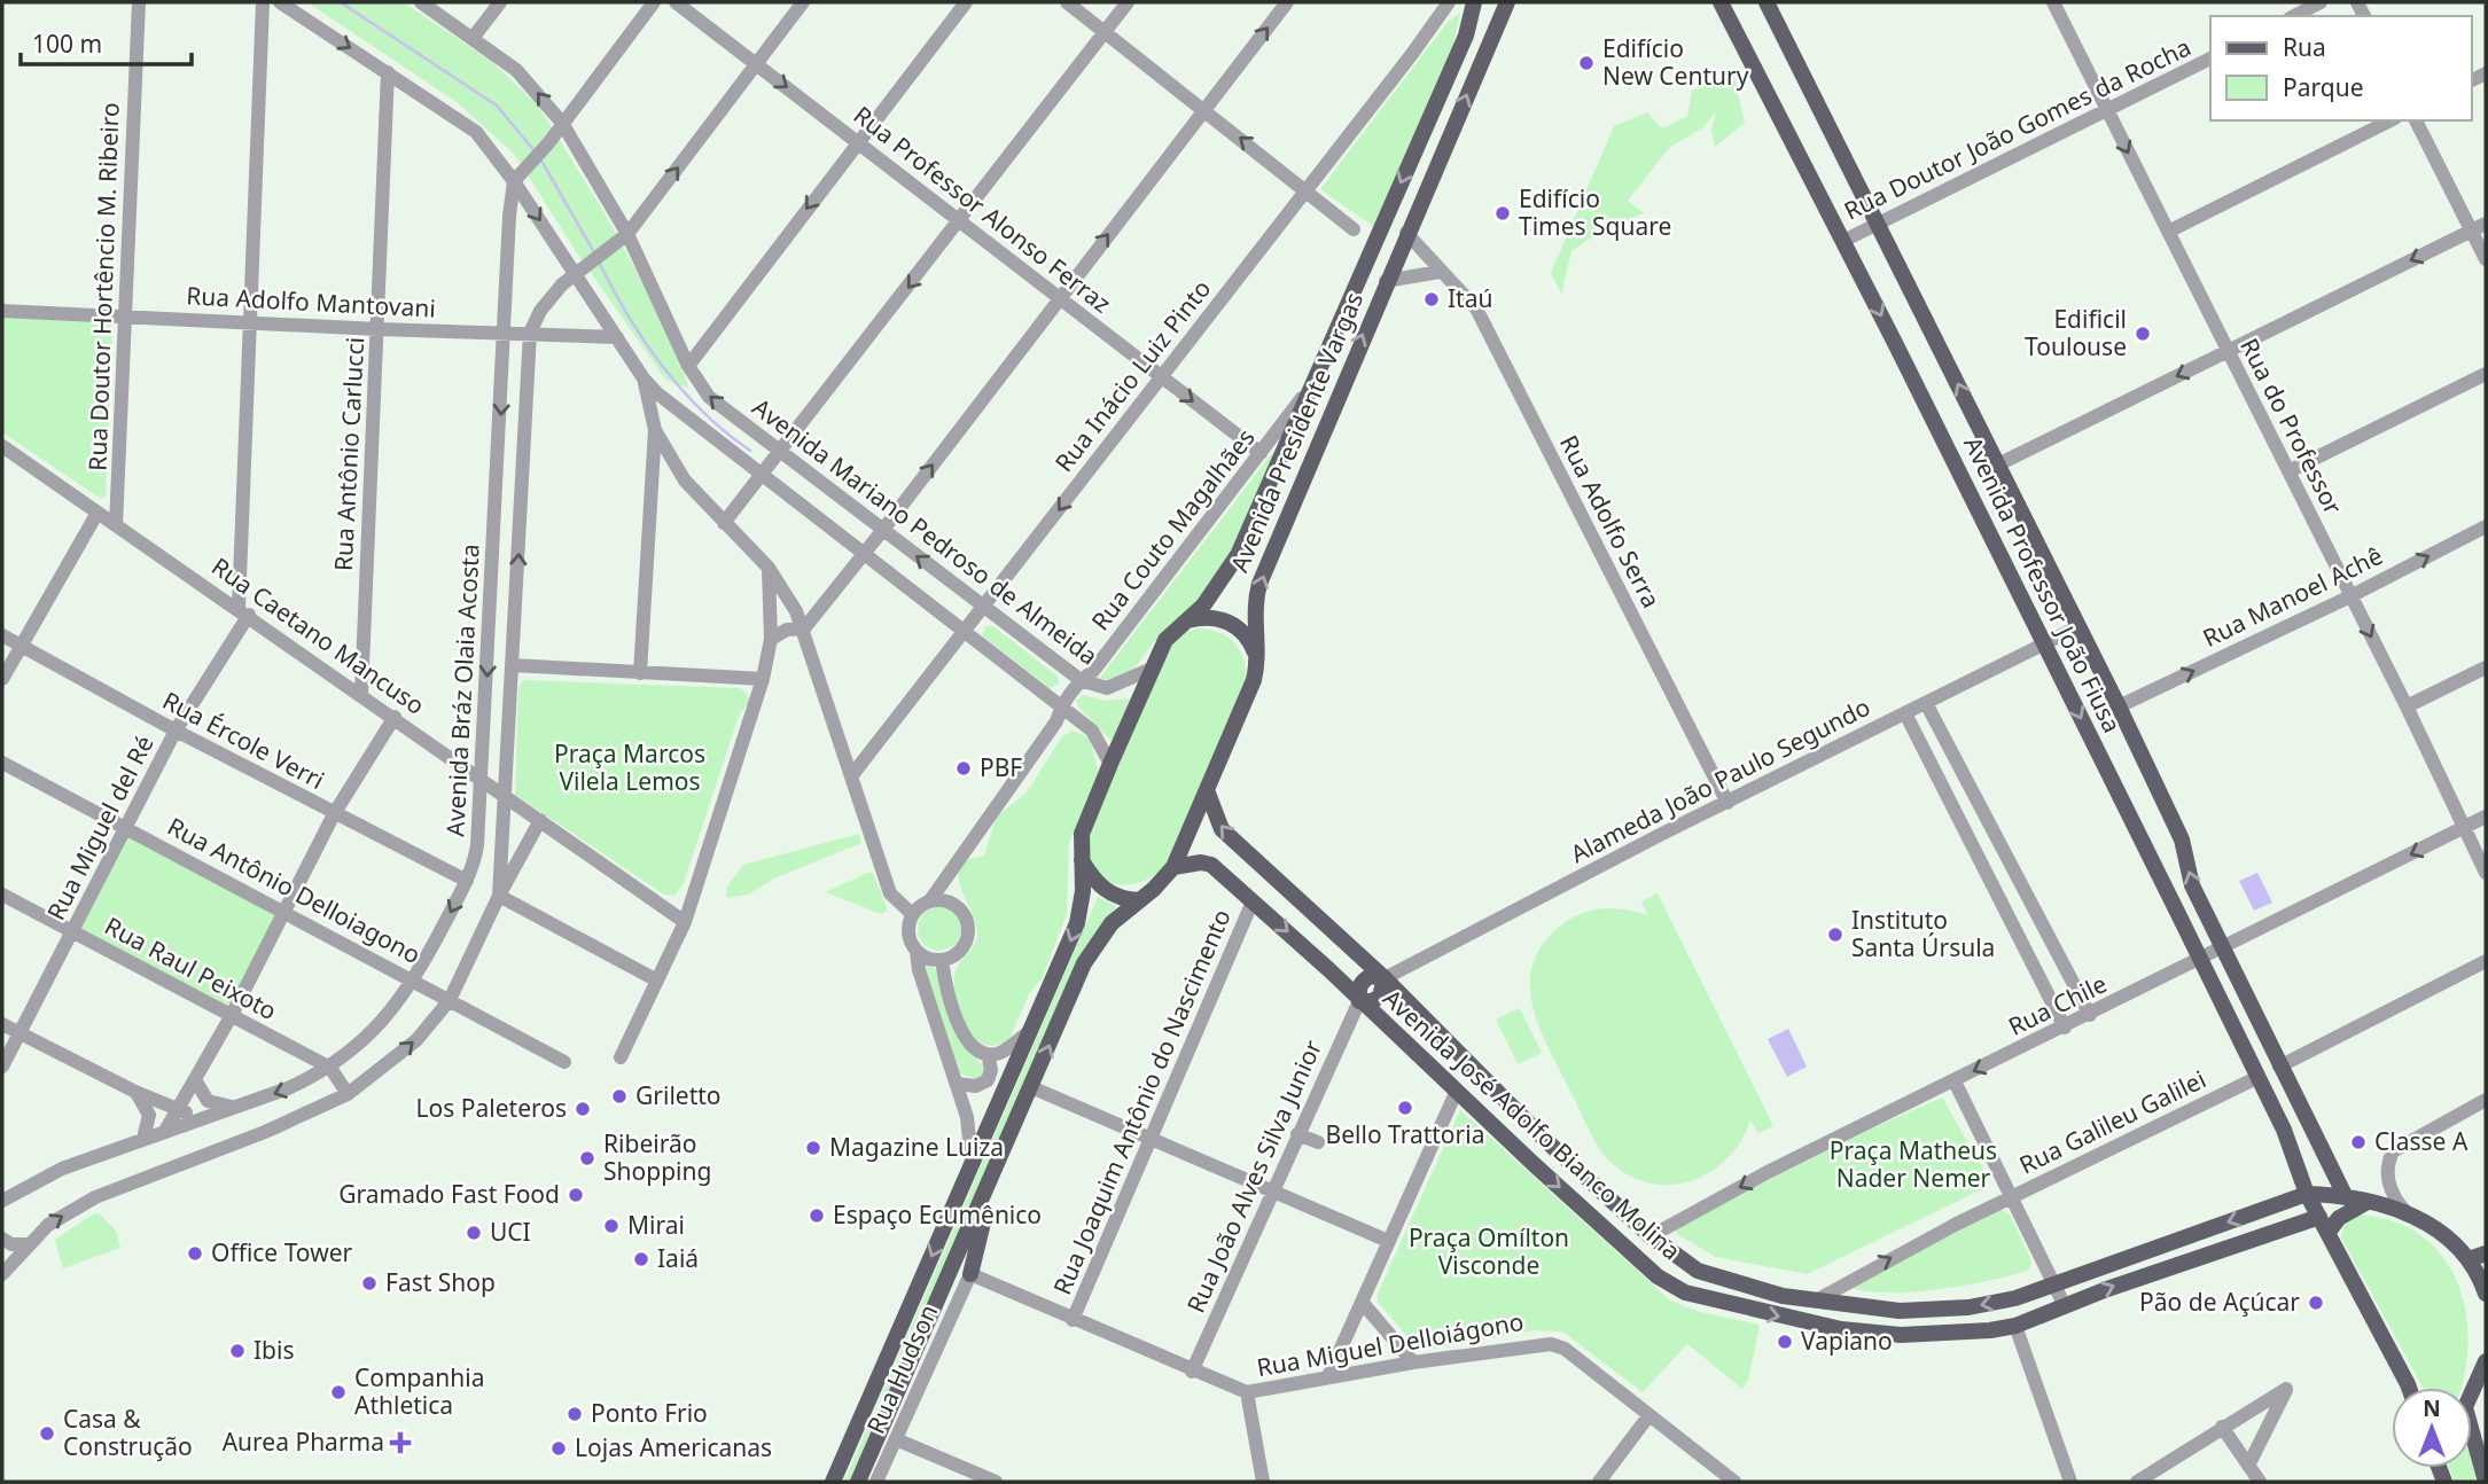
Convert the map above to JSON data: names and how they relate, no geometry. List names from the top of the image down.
{
  "streets": {
    "main road": ["Avenida Presidente Vargas", "Avenida Professor João Fiusa", "Avenida José Adolfo Bianco Molina"],
    "street": [
      "Rua Doutor João Gomes da Rocha",
      "Rua Professor Alonso Ferraz",
      "Rua Doutor Hortêncio M. Ribeiro",
      "Rua Adolfo Mantovani",
      "Rua Inácio Luiz Pinto",
      "Rua do Professor",
      "Rua Antônio Carlucci",
      "Rua Adolfo Serra",
      "Rua Couto Magalhães",
      "Avenida Mariano Pedroso de Almeida",
      "Rua Manoel Achê",
      "Rua Caetano Mancuso",
      "Avenida Bráz Olaia Acosta",
      "Rua Ércole Verri",
      "Alameda João Paulo Segundo",
      "Rua Miguel del Ré",
      "Rua Antônio Delloiagono",
      "Rua Raul Peixoto",
      "Rua Chile",
      "Rua Joaquim Antônio do Nascimento",
      "Rua Galileu Galilei",
      "Rua João Alves Silva Junior",
      "Rua Miguel Delloiágono",
      "Rua Hudson"
    ]
  },
  "crossings": [
    ["Rua Doutor João Gomes da Rocha", "Rua do Professor"],
    ["Rua Doutor João Gomes da Rocha", "Avenida Professor João Fiusa"],
    ["Rua Professor Alonso Ferraz", "Rua Inácio Luiz Pinto"],
    ["Rua Professor Alonso Ferraz", "Rua Couto Magalhães"],
    ["Rua Professor Alonso Ferraz", "Avenida Bráz Olaia Acosta"],
    ["Rua Doutor Hortêncio M. Ribeiro", "Rua Adolfo Mantovani"],
    ["Rua Doutor Hortêncio M. Ribeiro", "Rua Caetano Mancuso"],
    ["Rua Adolfo Mantovani", "Rua Antônio Carlucci"],
    ["Rua Adolfo Mantovani", "Avenida Bráz Olaia Acosta"],
    ["Rua Inácio Luiz Pinto", "Avenida Mariano Pedroso de Almeida"],
    ["Rua do Professor", "Rua Manoel Achê"],
    ["Rua do Professor", "Rua Chile"],
    ["Avenida Presidente Vargas", "Rua Adolfo Serra"],
    ["Avenida Presidente Vargas", "Rua Couto Magalhães"],
    ["Avenida Presidente Vargas", "Avenida Mariano Pedroso de Almeida"],
    ["Avenida Presidente Vargas", "Avenida José Adolfo Bianco Molina"],
    ["Rua Antônio Carlucci", "Rua Caetano Mancuso"],
    ["Rua Adolfo Serra", "Alameda João Paulo Segundo"],
    ["Rua Couto Magalhães", "Avenida Mariano Pedroso de Almeida"],
    ["Avenida Mariano Pedroso de Almeida", "Avenida Bráz Olaia Acosta"],
    ["Avenida Professor João Fiusa", "Rua Manoel Achê"],
    ["Avenida Professor João Fiusa", "Alameda João Paulo Segundo"],
    ["Avenida Professor João Fiusa", "Rua Chile"],
    ["Avenida Professor João Fiusa", "Rua Galileu Galilei"],
    ["Avenida Professor João Fiusa", "Avenida José Adolfo Bianco Molina"],
    ["Rua Caetano Mancuso", "Avenida Bráz Olaia Acosta"],
    ["Rua Caetano Mancuso", "Rua Miguel del Ré"],
    ["Avenida Bráz Olaia Acosta", "Rua Ércole Verri"],
    ["Avenida Bráz Olaia Acosta", "Rua Antônio Delloiagono"],
    ["Avenida Bráz Olaia Acosta", "Rua Raul Peixoto"],
    ["Rua Ércole Verri", "Rua Miguel del Ré"],
    ["Alameda João Paulo Segundo", "Avenida José Adolfo Bianco Molina"],
    ["Rua Miguel del Ré", "Rua Antônio Delloiagono"],
    ["Rua Miguel del Ré", "Rua Raul Peixoto"],
    ["Rua Chile", "Avenida José Adolfo Bianco Molina"],
    ["Rua Joaquim Antônio do Nascimento", "Avenida José Adolfo Bianco Molina"],
    ["Rua Galileu Galilei", "Avenida José Adolfo Bianco Molina"],
    ["Avenida José Adolfo Bianco Molina", "Rua João Alves Silva Junior"]
  ],
  "one_way": ["Rua Manoel Achê", "Rua Chile", "Rua Galileu Galilei"],
  "parks": ["Praça Marcos Vilela Lemos", "Praça Matheus Nader Nemer", "Praça Omílton Visconde"],
  "places": {
    "other": [
      "Edifício New Century",
      "Edifício Times Square",
      "Itaú",
      "Edificil Toulouse",
      "PBF",
      "Instituto Santa Úrsula",
      "Griletto",
      "Bello Trattoria",
      "Los Paleteros",
      "Classe A",
      "Magazine Luiza",
      "Ribeirão Shopping",
      "Gramado Fast Food",
      "Espaço Ecumênico",
      "Mirai",
      "UCI",
      "Office Tower",
      "Iaiá",
      "Fast Shop",
      "Pão de Açúcar",
      "Vapiano",
      "Ibis",
      "Companhia Athletica",
      "Ponto Frio",
      "Casa & Construção",
      "Lojas Americanas"
    ],
    "health": ["Aurea Pharma"]
  },
  "legend": ["Rua", "Parque"],
  "scale_bar": "100 m",
  "north": "top"
}
